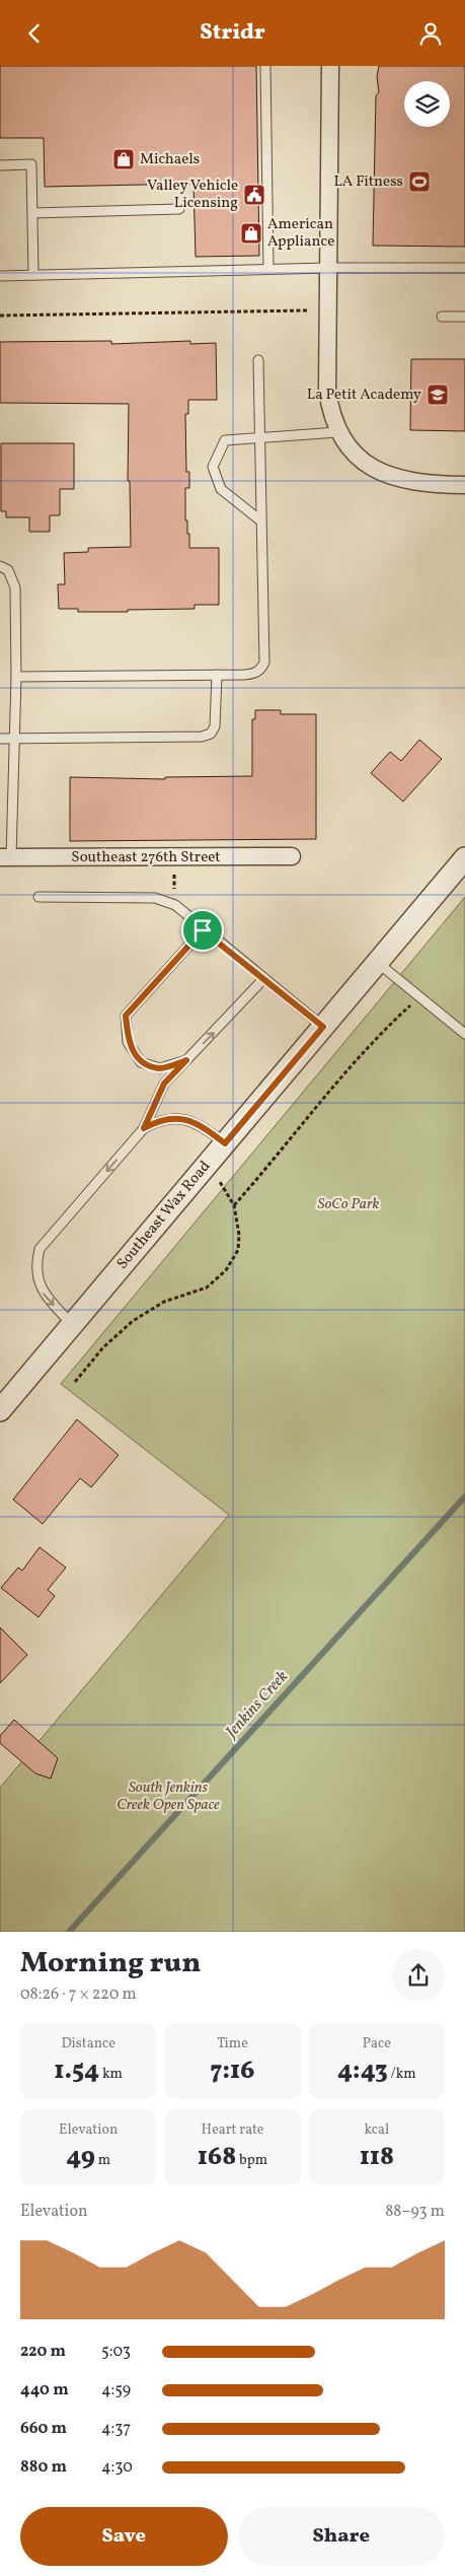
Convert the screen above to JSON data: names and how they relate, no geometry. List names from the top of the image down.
{
  "streets": {
    "street": ["Southeast 276th Street", "Southeast Wax Road"]
  },
  "water": ["Jenkins Creek"],
  "parks": ["SoCo Park", "South Jenkins Creek Open Space"],
  "places": {
    "shop": ["Michaels", "American Appliance"],
    "sports": ["LA Fitness"],
    "public building": ["Valley Vehicle Licensing"],
    "school or university": ["La Petit Academy"]
  },
  "page": {
    "header": "Stridr",
    "heading": ["Morning run", "08:26 · 7 × 220 m"],
    "stats": [
      ["Distance", "1.54 km"],
      ["Time", "7:16"],
      ["Pace", "4:43 /km"],
      ["Elevation", "49 m"],
      ["Heart rate", "168 bpm"],
      ["kcal", "118"]
    ],
    "chart": ["Elevation", "88–93 m"],
    "list": [
      {
        "name": "220 m",
        "note": "5:03"
      },
      {
        "name": "440 m",
        "note": "4:59"
      },
      {
        "name": "660 m",
        "note": "4:37"
      },
      {
        "name": "880 m",
        "note": "4:30"
      }
    ],
    "buttons": ["Save", "Share"]
  }
}
